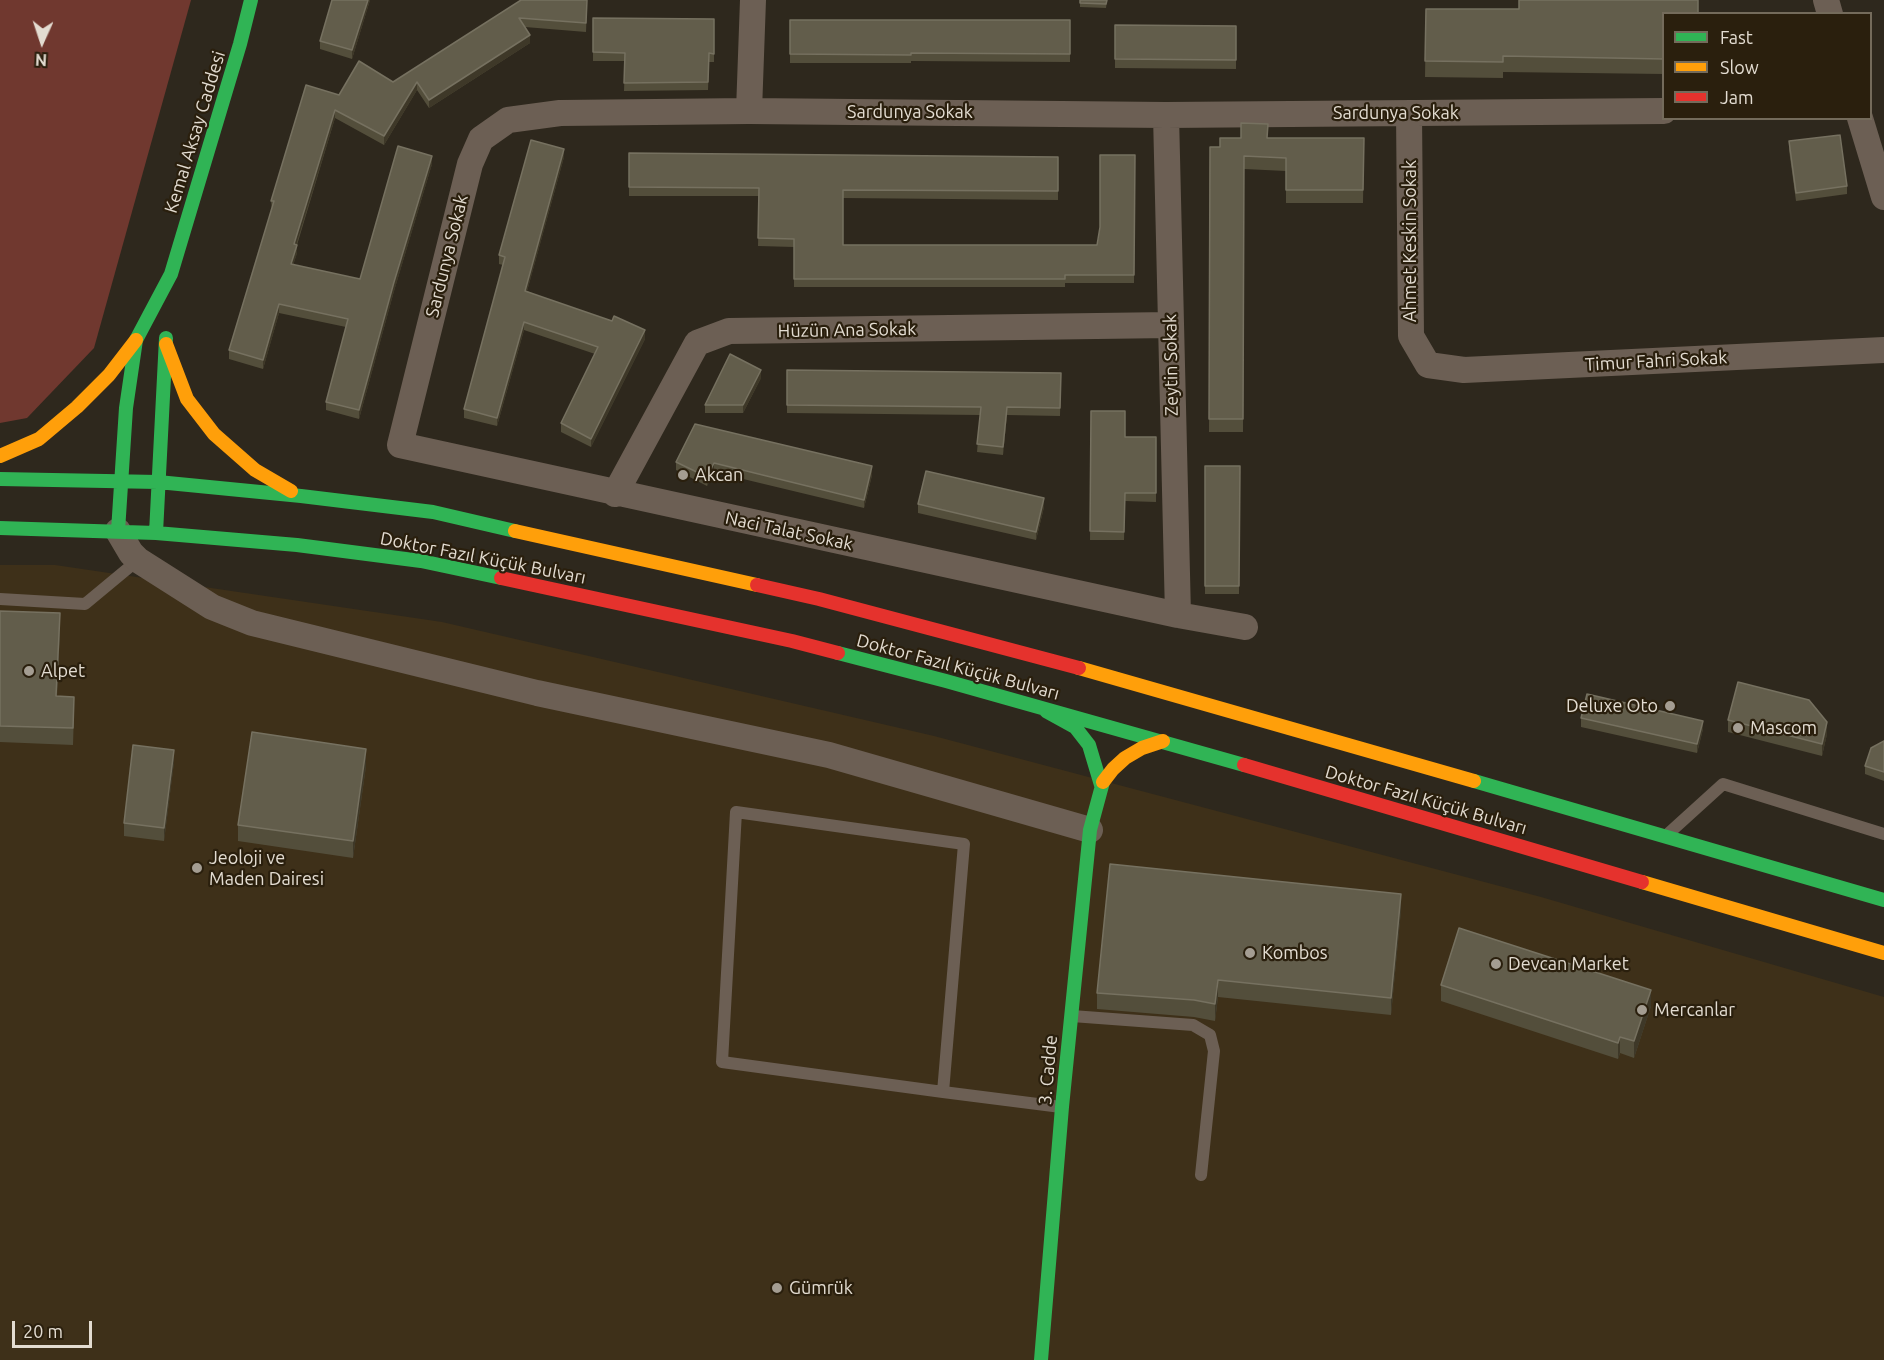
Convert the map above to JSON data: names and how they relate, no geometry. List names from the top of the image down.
{
  "streets": {
    "main road": ["Kemal Aksay Caddesi", "Doktor Fazıl Küçük Bulvarı", "3. Cadde"],
    "street": [
      "Sardunya Sokak",
      "Ahmet Keskin Sokak",
      "Hüzün Ana Sokak",
      "Timur Fahri Sokak",
      "Zeytin Sokak",
      "Naci Talat Sokak"
    ]
  },
  "crossings": [
    ["Sardunya Sokak", "Ahmet Keskin Sokak"],
    ["Sardunya Sokak", "Zeytin Sokak"],
    ["Sardunya Sokak", "Naci Talat Sokak"],
    ["Kemal Aksay Caddesi", "Doktor Fazıl Küçük Bulvarı"],
    ["Ahmet Keskin Sokak", "Timur Fahri Sokak"],
    ["Hüzün Ana Sokak", "Zeytin Sokak"],
    ["Hüzün Ana Sokak", "Naci Talat Sokak"],
    ["Zeytin Sokak", "Naci Talat Sokak"]
  ],
  "places": [
    "Akcan",
    "Alpet",
    "Deluxe Oto",
    "Mascom",
    "Jeoloji ve Maden Dairesi",
    "Kombos",
    "Devcan Market",
    "Mercanlar",
    "Gümrük"
  ],
  "legend": ["Fast", "Slow", "Jam"],
  "scale_bar": "20 m",
  "north": "bottom"
}
